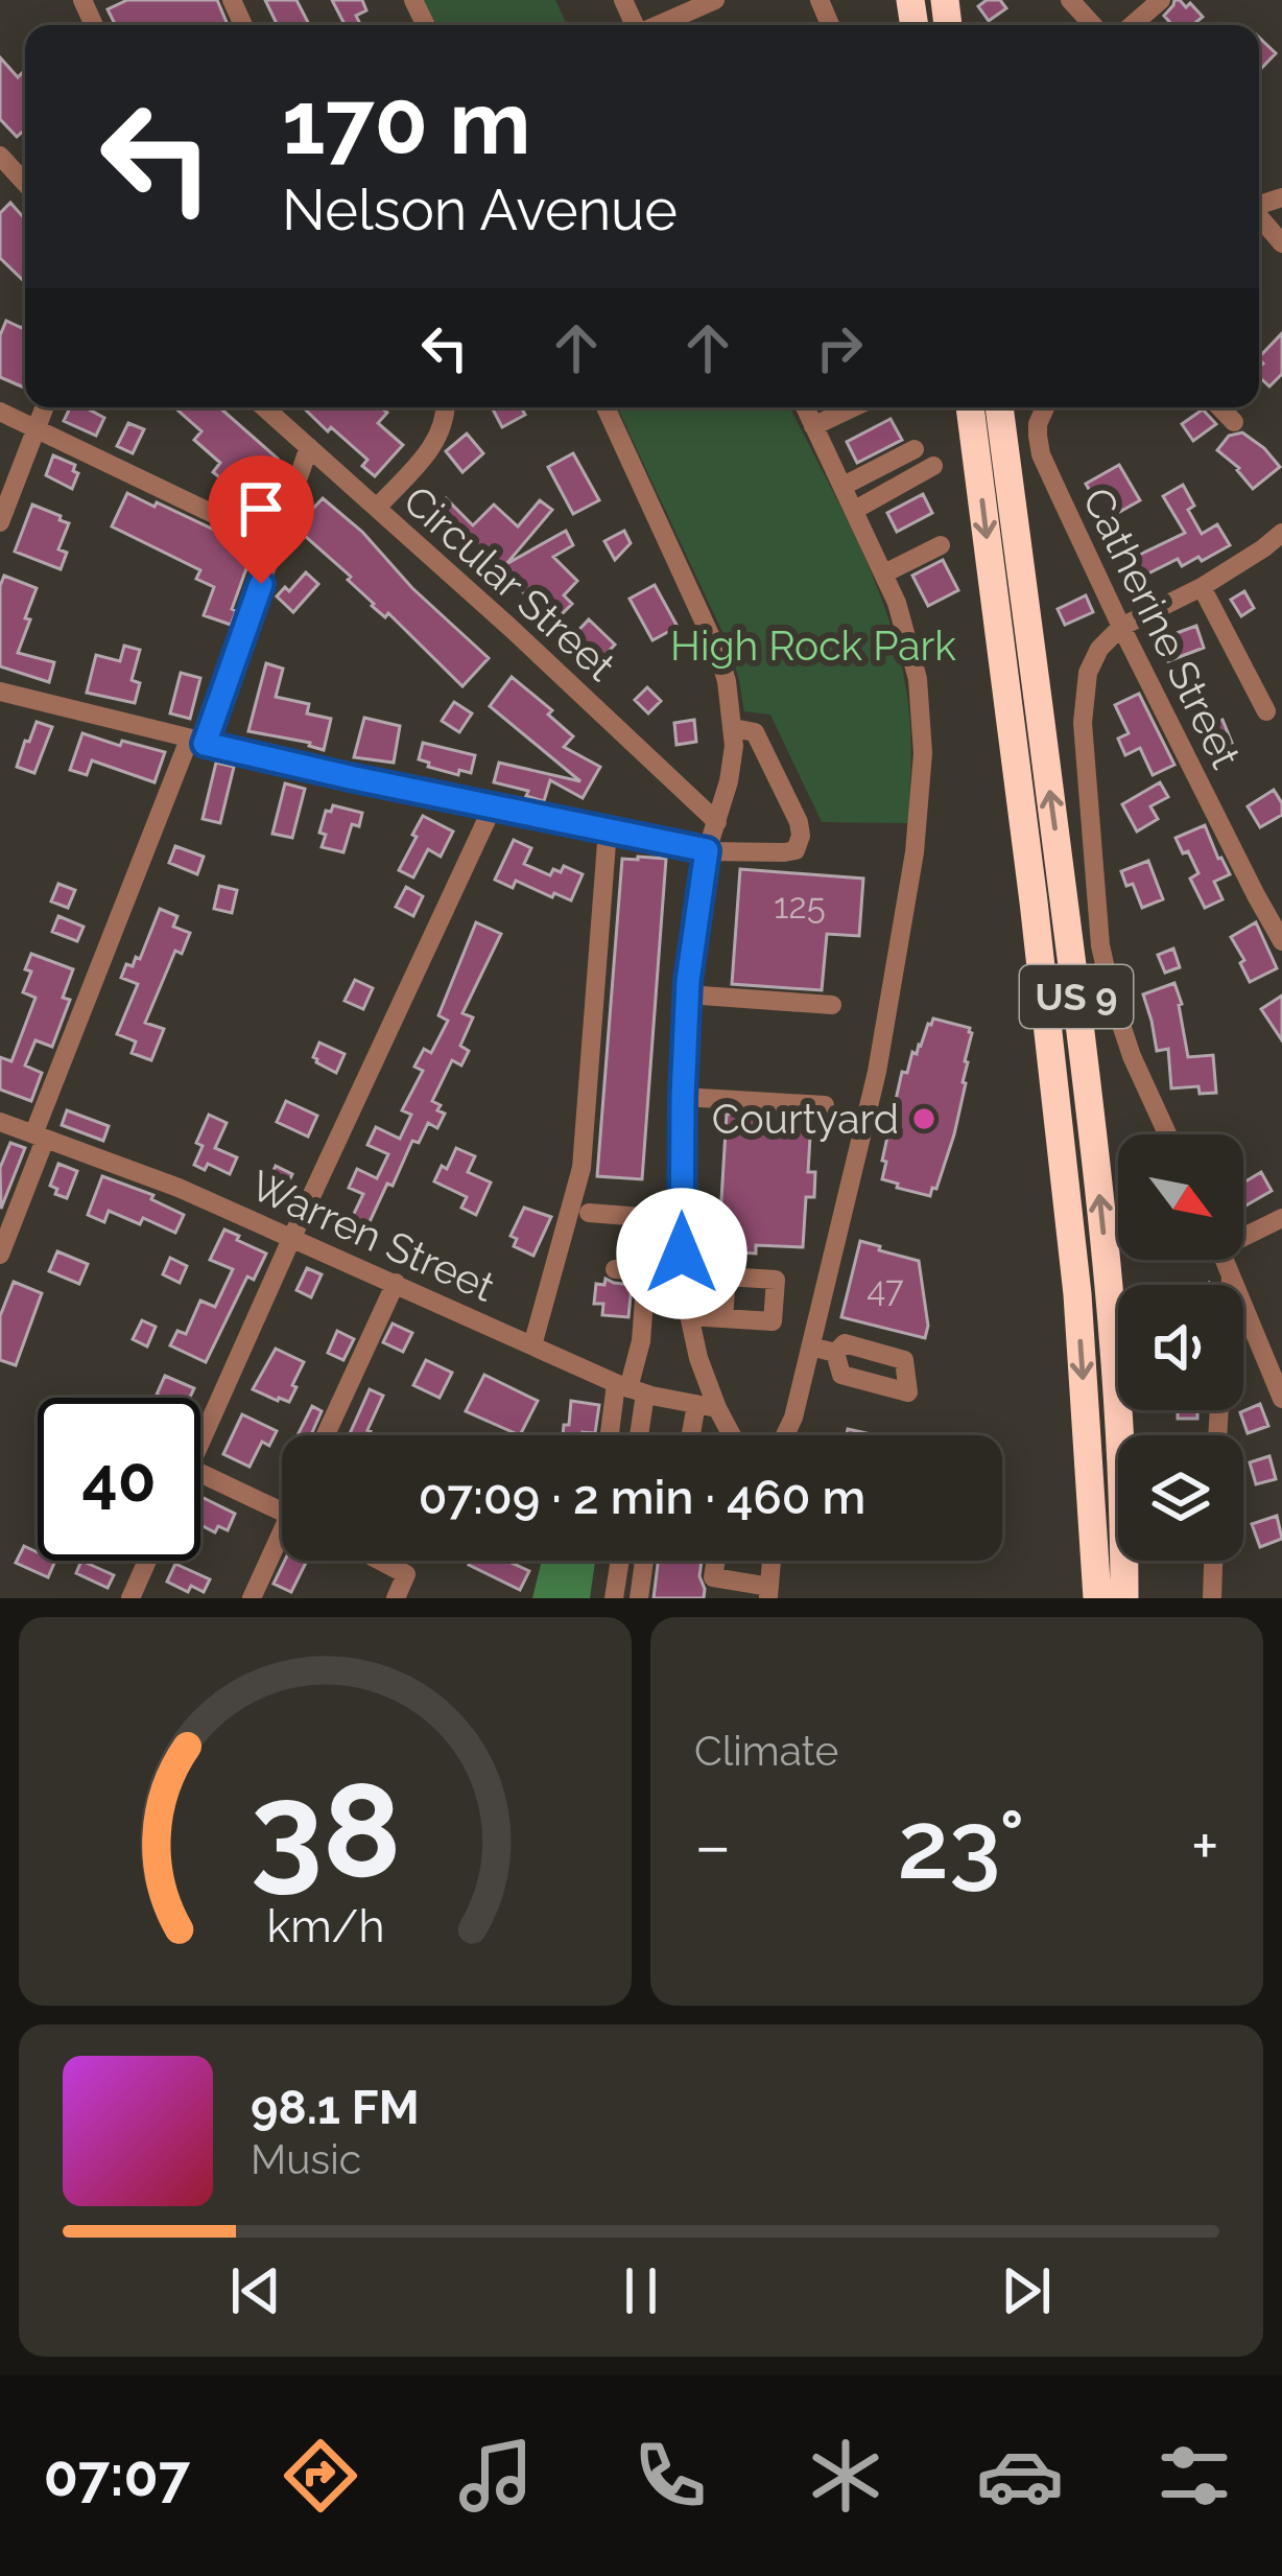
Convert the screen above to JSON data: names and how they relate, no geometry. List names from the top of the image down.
{
  "streets": {
    "highway": ["US 9"],
    "street": ["Circular Street", "Catherine Street", "Warren Street"]
  },
  "parks": ["High Rock Park"],
  "places": ["Courtyard"],
  "house_numbers": ["125", "47"],
  "north": "bottom right",
  "page": {
    "turn": ["170 m", "Nelson Avenue"],
    "limit": "40",
    "trip": "07:09 · 2 min · 460 m",
    "tile": "Climate",
    "heat": ["−", "23°", "+"],
    "song": ["98.1 FM", "Music"],
    "tabs": "07:07",
    "gauge": ["38", "km/h"]
  }
}
